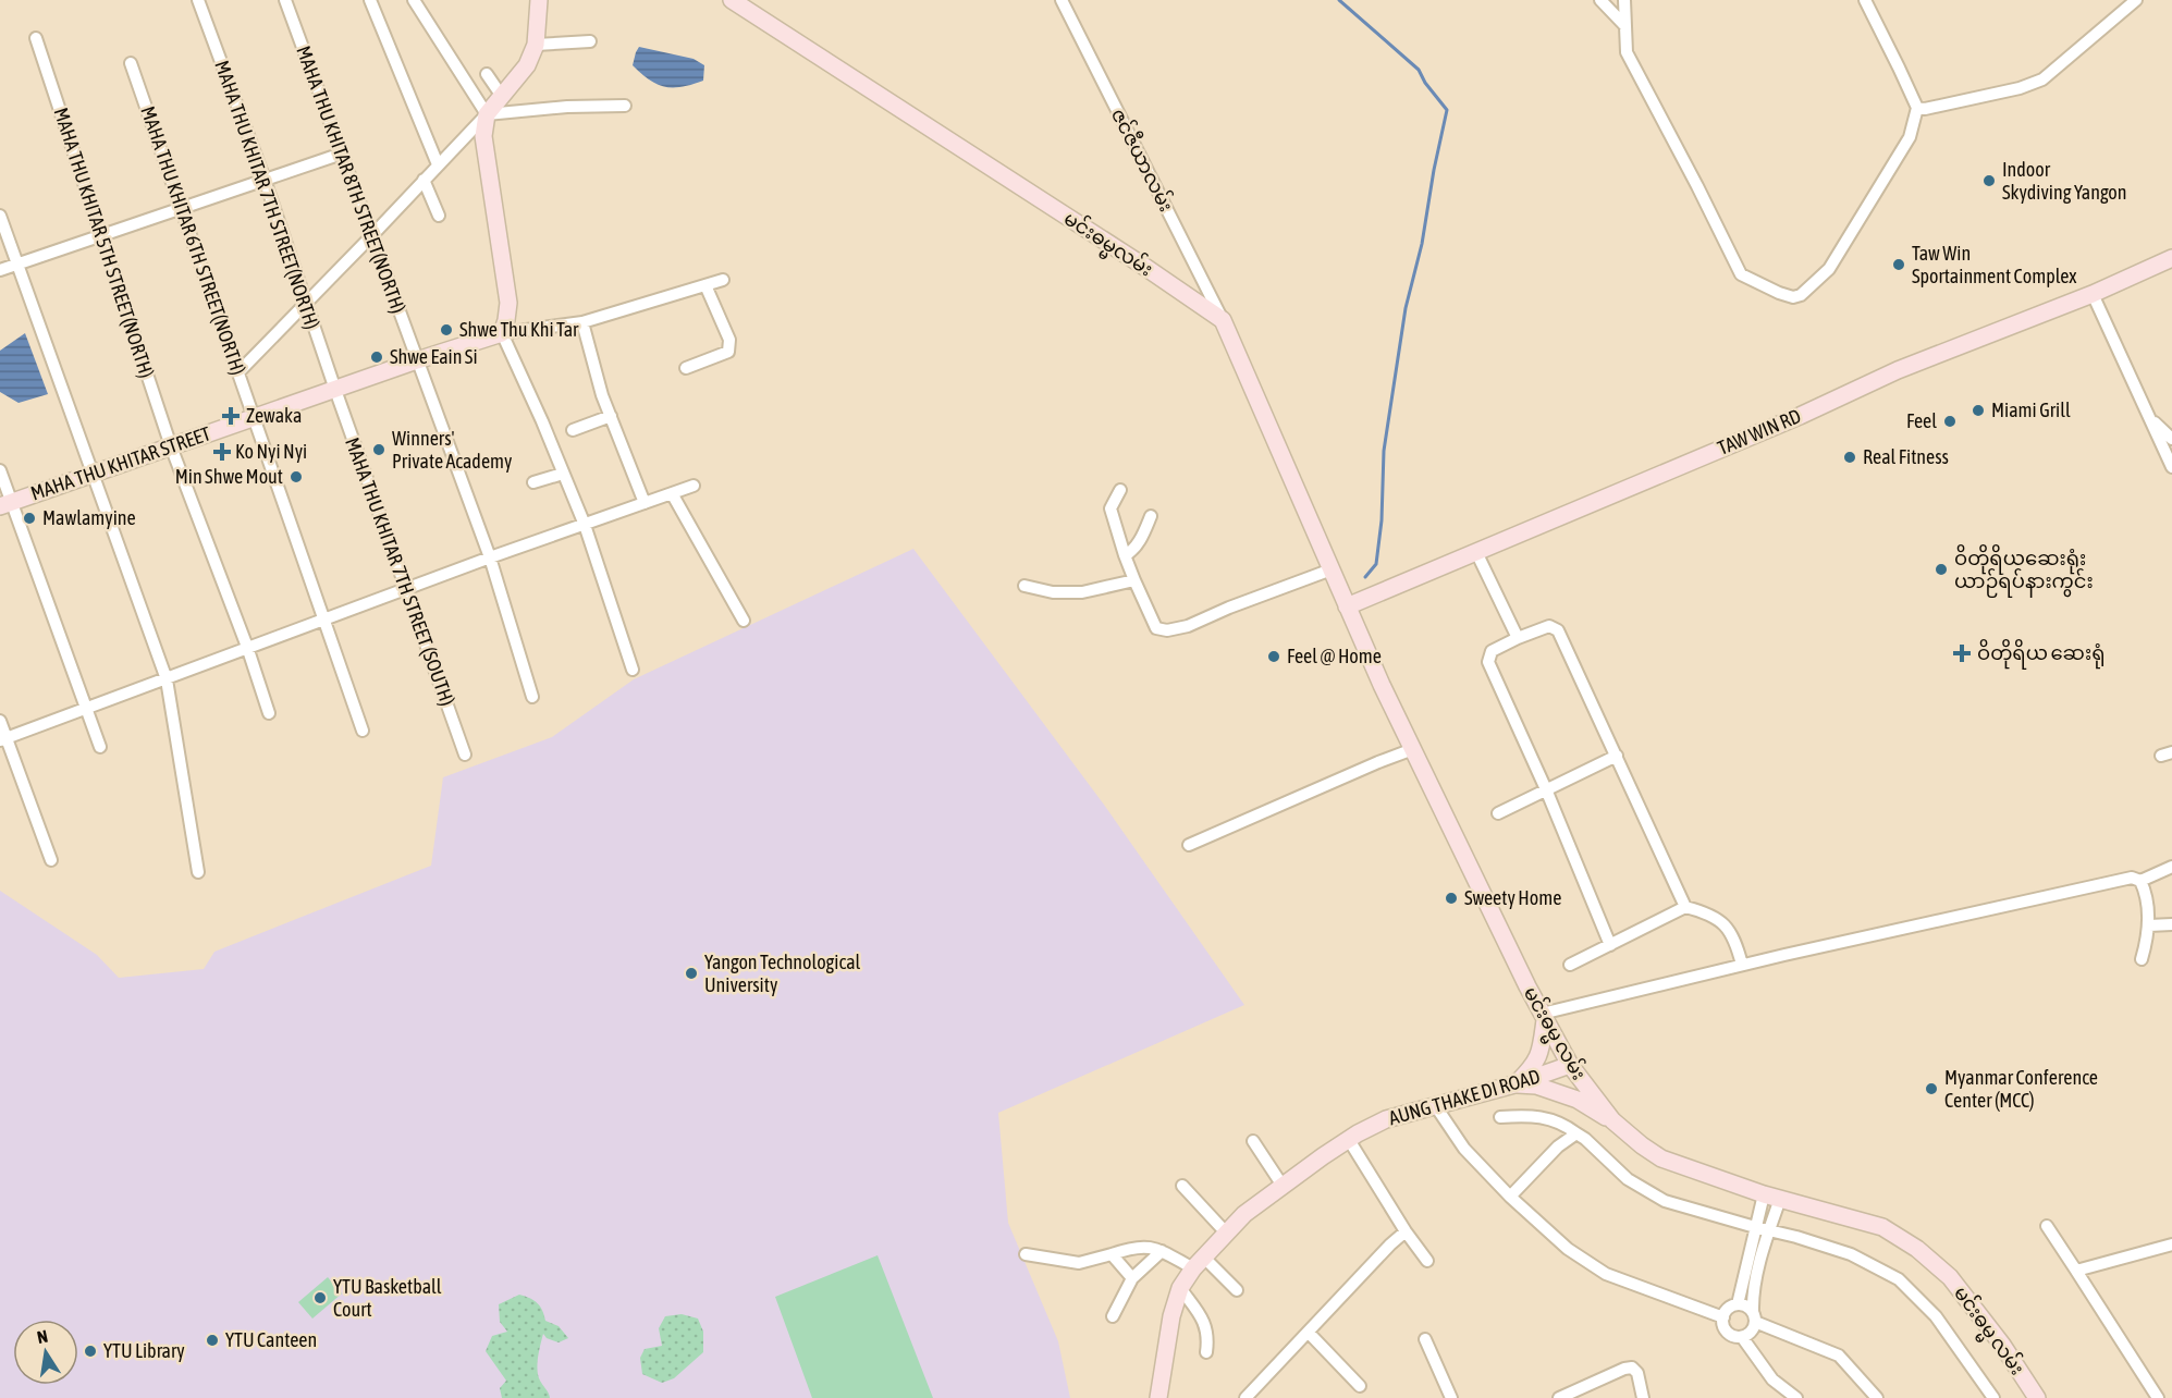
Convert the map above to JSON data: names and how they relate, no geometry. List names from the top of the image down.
{
  "streets": {
    "main road": [
      "မင်းဓမ္မလမ်း",
      "TAW WIN RD",
      "MAHA THU KHITAR STREET",
      "မင်းဓမ္မ လမ်း",
      "AUNG THAKE DI ROAD"
    ],
    "street": [
      "ဇင်ဇီယာလမ်း",
      "MAHA THU KHITAR 8TH STREET(NORTH)",
      "MAHA THU KHITAR 7TH STREET(NORTH)",
      "MAHA THU KHITAR 6TH STREET(NORTH)",
      "MAHA THU KHITAR 5TH STREET(NORTH)",
      "MAHA THU KHITAR 7TH STREET (SOUTH)"
    ]
  },
  "crossings": [
    ["ဇင်ဇီယာလမ်း", "မင်းဓမ္မလမ်း"],
    ["MAHA THU KHITAR 8TH STREET(NORTH)", "MAHA THU KHITAR STREET"],
    ["MAHA THU KHITAR 7TH STREET(NORTH)", "MAHA THU KHITAR STREET"],
    ["MAHA THU KHITAR 7TH STREET(NORTH)", "MAHA THU KHITAR 7TH STREET (SOUTH)"],
    ["MAHA THU KHITAR 6TH STREET(NORTH)", "MAHA THU KHITAR STREET"],
    ["MAHA THU KHITAR 5TH STREET(NORTH)", "MAHA THU KHITAR STREET"],
    ["TAW WIN RD", "မင်းဓမ္မ လမ်း"],
    ["MAHA THU KHITAR STREET", "MAHA THU KHITAR 7TH STREET (SOUTH)"],
    ["မင်းဓမ္မ လမ်း", "AUNG THAKE DI ROAD"]
  ],
  "places": {
    "other": [
      "Indoor Skydiving Yangon",
      "Taw Win Sportainment Complex",
      "Shwe Thu Khi Tar",
      "Shwe Eain Si",
      "Miami Grill",
      "Feel",
      "Winners' Private Academy",
      "Real Fitness",
      "Min Shwe Mout",
      "Mawlamyine",
      "ဝိတိုရိယဆေးရုံး ယာဉ်ရပ်နားကွင်း",
      "Feel @ Home",
      "Sweety Home",
      "Yangon Technological University",
      "Myanmar Conference Center (MCC)",
      "YTU Basketball Court",
      "YTU Canteen",
      "YTU Library"
    ],
    "health": ["Zewaka", "Ko Nyi Nyi", "ဝိတိုရိယ ဆေးရုံ"]
  },
  "north": "top"
}
